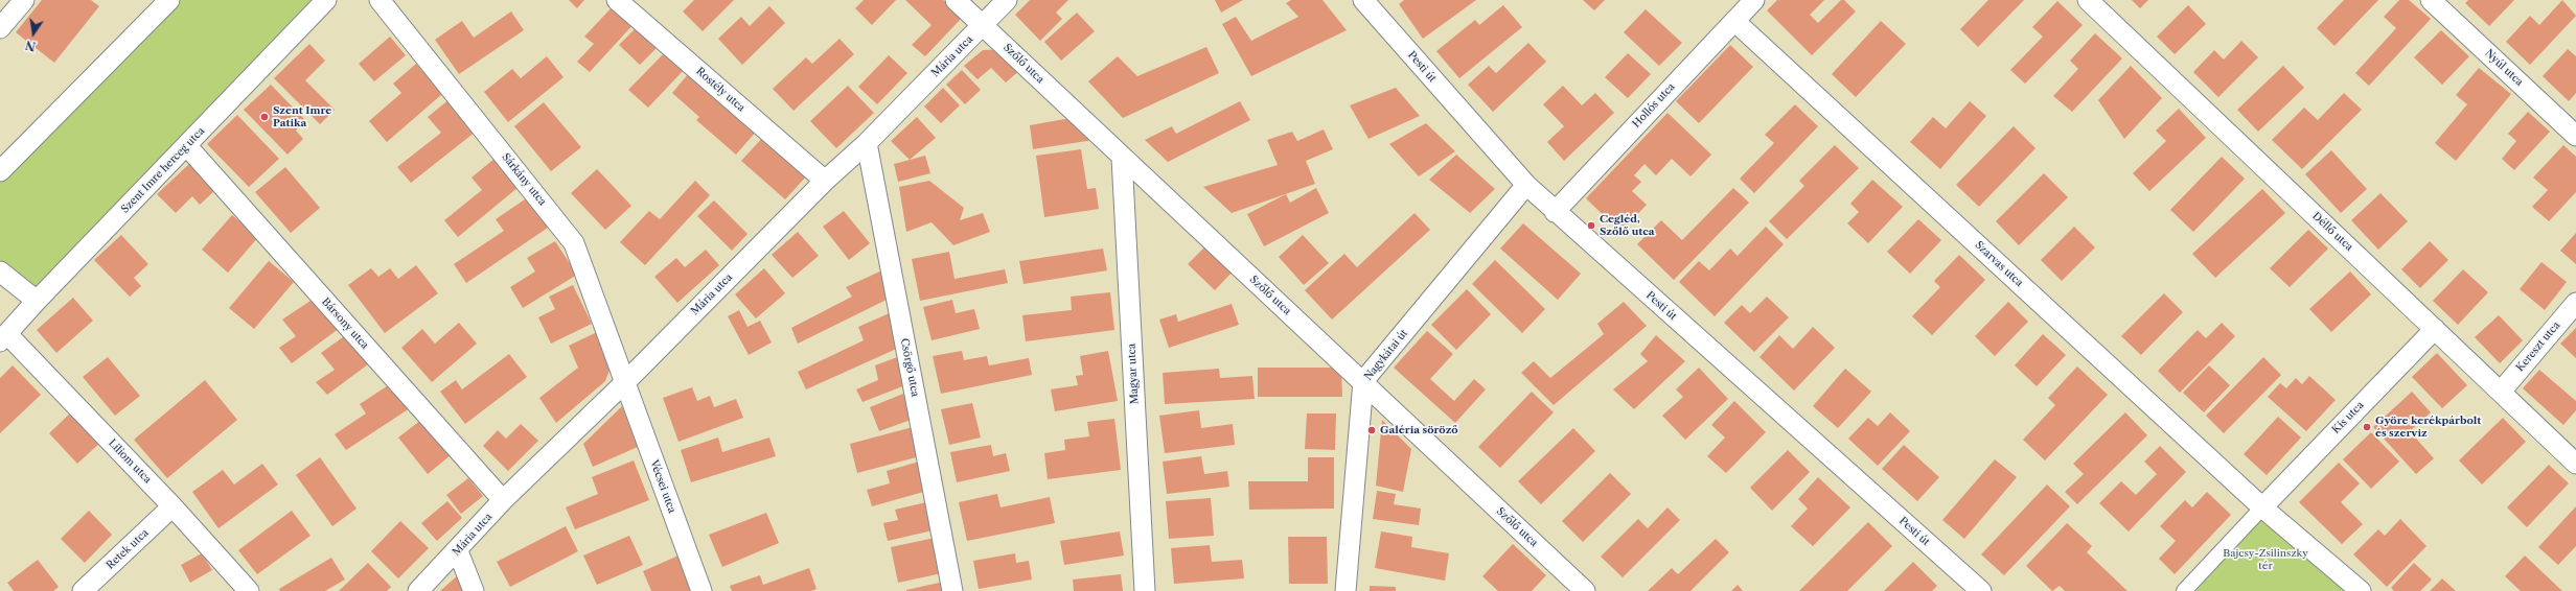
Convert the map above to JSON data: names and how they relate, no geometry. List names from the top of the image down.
{
  "streets": {
    "street": [
      "Mária utca",
      "Szőlő utca",
      "Pesti út",
      "Nyúl utca",
      "Rostély utca",
      "Hollós utca",
      "Szent Imre herceg utca",
      "Sárkány utca",
      "Déllő utca",
      "Szarvas utca",
      "Bársony utca",
      "Kereszt utca",
      "Nagykátai út",
      "Csörgő utca",
      "Magyar utca",
      "Kis utca",
      "Liliom utca",
      "Vécsei utca",
      "Retek utca"
    ]
  },
  "crossings": [
    ["Mária utca", "Szőlő utca"],
    ["Mária utca", "Rostély utca"],
    ["Mária utca", "Sárkány utca"],
    ["Mária utca", "Bársony utca"],
    ["Mária utca", "Csörgő utca"],
    ["Mária utca", "Vécsei utca"],
    ["Szőlő utca", "Nagykátai út"],
    ["Szőlő utca", "Magyar utca"],
    ["Pesti út", "Hollós utca"],
    ["Pesti út", "Nagykátai út"],
    ["Hollós utca", "Szarvas utca"],
    ["Szent Imre herceg utca", "Bársony utca"],
    ["Szent Imre herceg utca", "Liliom utca"],
    ["Sárkány utca", "Vécsei utca"],
    ["Déllő utca", "Kereszt utca"],
    ["Déllő utca", "Kis utca"],
    ["Szarvas utca", "Kis utca"],
    ["Liliom utca", "Retek utca"]
  ],
  "parks": ["Bajcsy-Zsilinszky tér"],
  "places": [
    "Szent Imre Patika",
    "Cegléd, Szőlő utca",
    "Györe kerékpárbolt és szerviz",
    "Galéria söröző"
  ],
  "north": "bottom"
}
